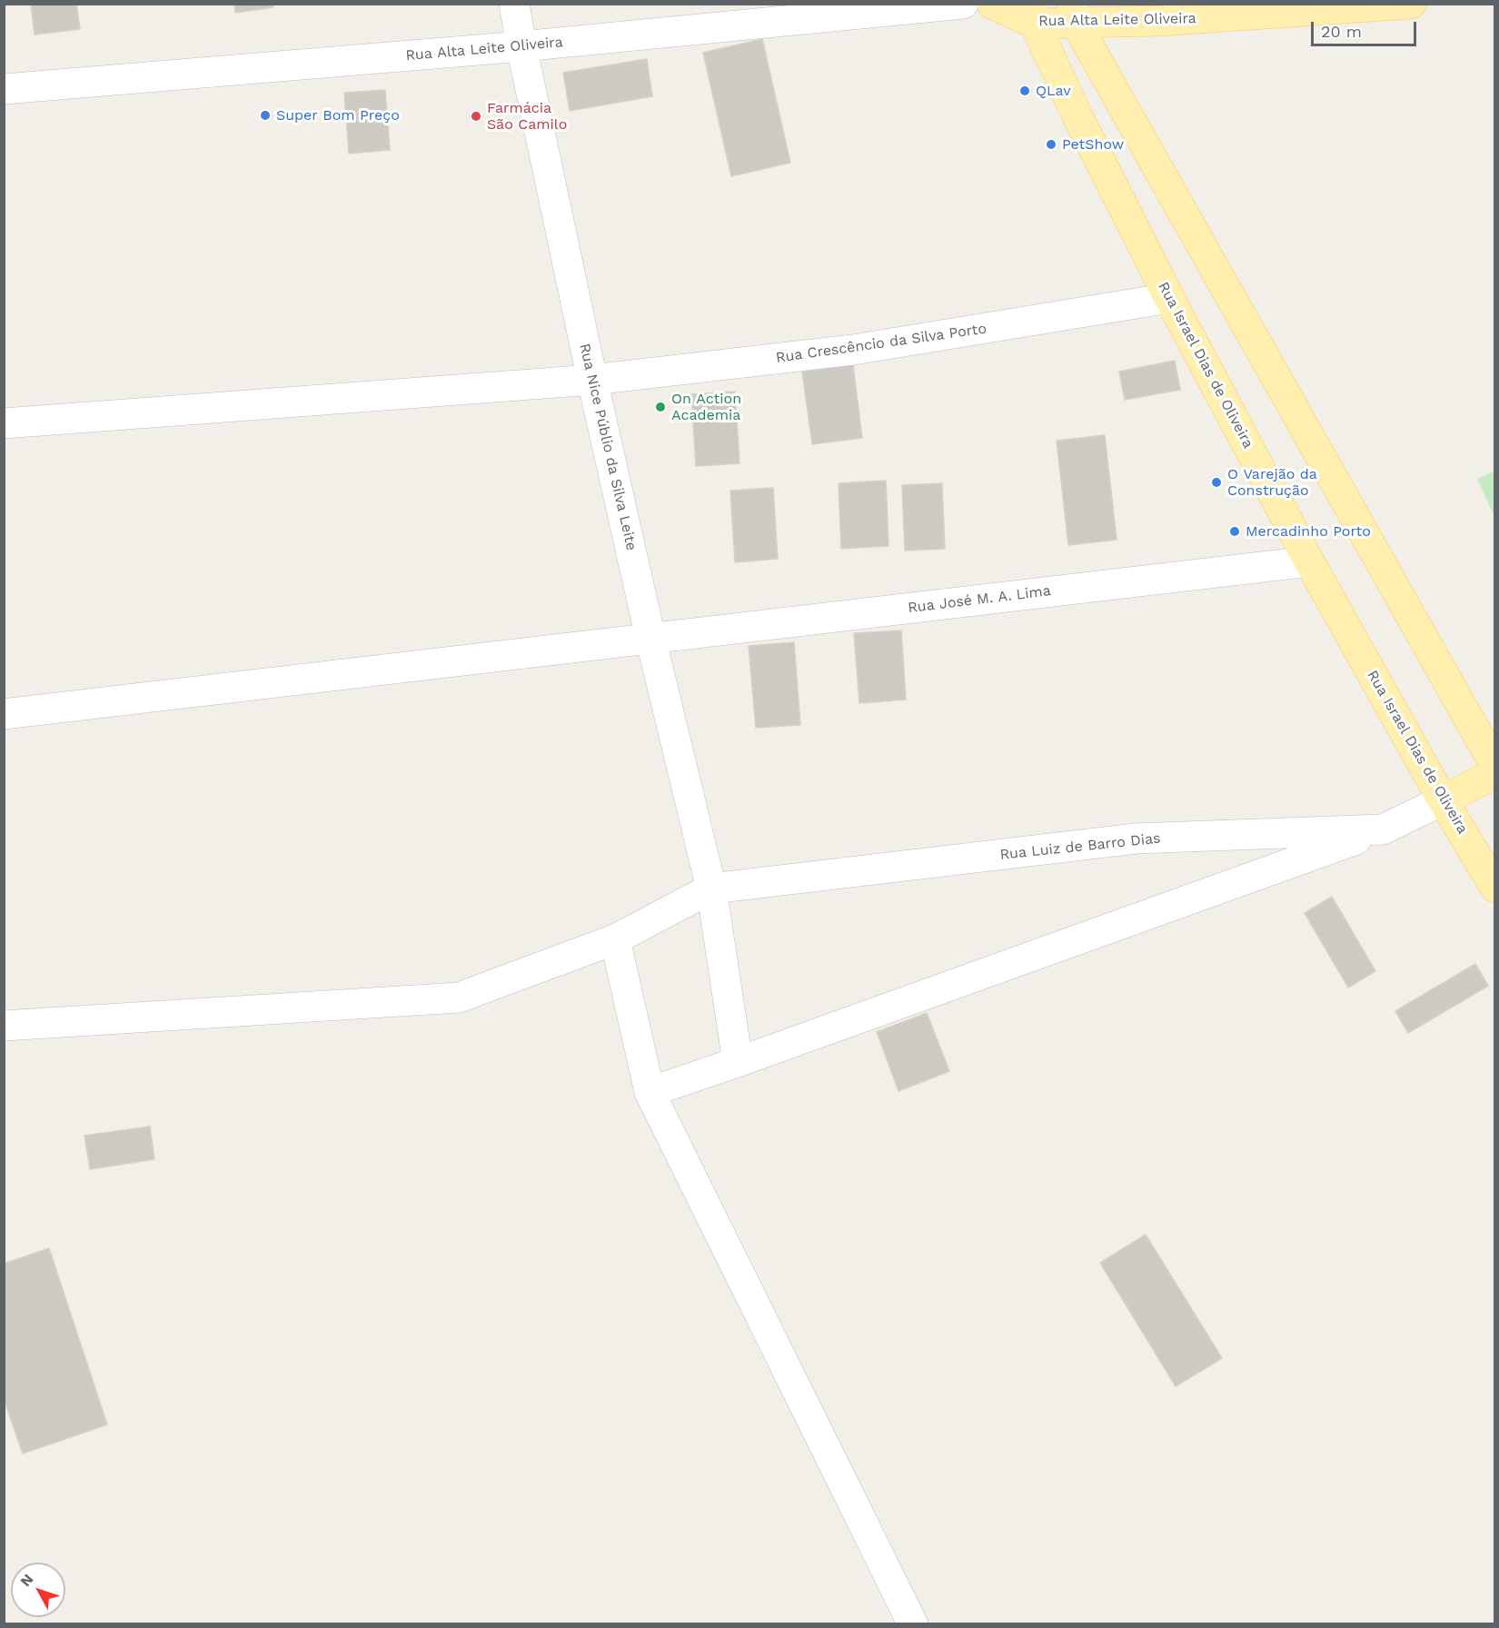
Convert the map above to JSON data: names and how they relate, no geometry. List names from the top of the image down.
{
  "streets": {
    "main road": ["Rua Alta Leite Oliveira", "Rua Israel Dias de Oliveira"],
    "street": [
      "Rua Crescêncio da Silva Porto",
      "Rua Nice Públio da Silva Leite",
      "Rua José M. A. Lima",
      "Rua Luiz de Barro Dias"
    ]
  },
  "crossings": [
    ["Rua Alta Leite Oliveira", "Rua Israel Dias de Oliveira"],
    ["Rua Alta Leite Oliveira", "Rua Nice Públio da Silva Leite"],
    ["Rua Crescêncio da Silva Porto", "Rua Israel Dias de Oliveira"],
    ["Rua Crescêncio da Silva Porto", "Rua Nice Públio da Silva Leite"],
    ["Rua Israel Dias de Oliveira", "Rua José M. A. Lima"],
    ["Rua Israel Dias de Oliveira", "Rua Luiz de Barro Dias"],
    ["Rua Nice Públio da Silva Leite", "Rua José M. A. Lima"],
    ["Rua Nice Públio da Silva Leite", "Rua Luiz de Barro Dias"]
  ],
  "places": [
    "QLav",
    "Super Bom Preço",
    "Farmácia São Camilo",
    "PetShow",
    "On Action Academia",
    "O Varejão da Construção",
    "Mercadinho Porto"
  ],
  "scale_bar": "20 m",
  "north": "top left"
}
